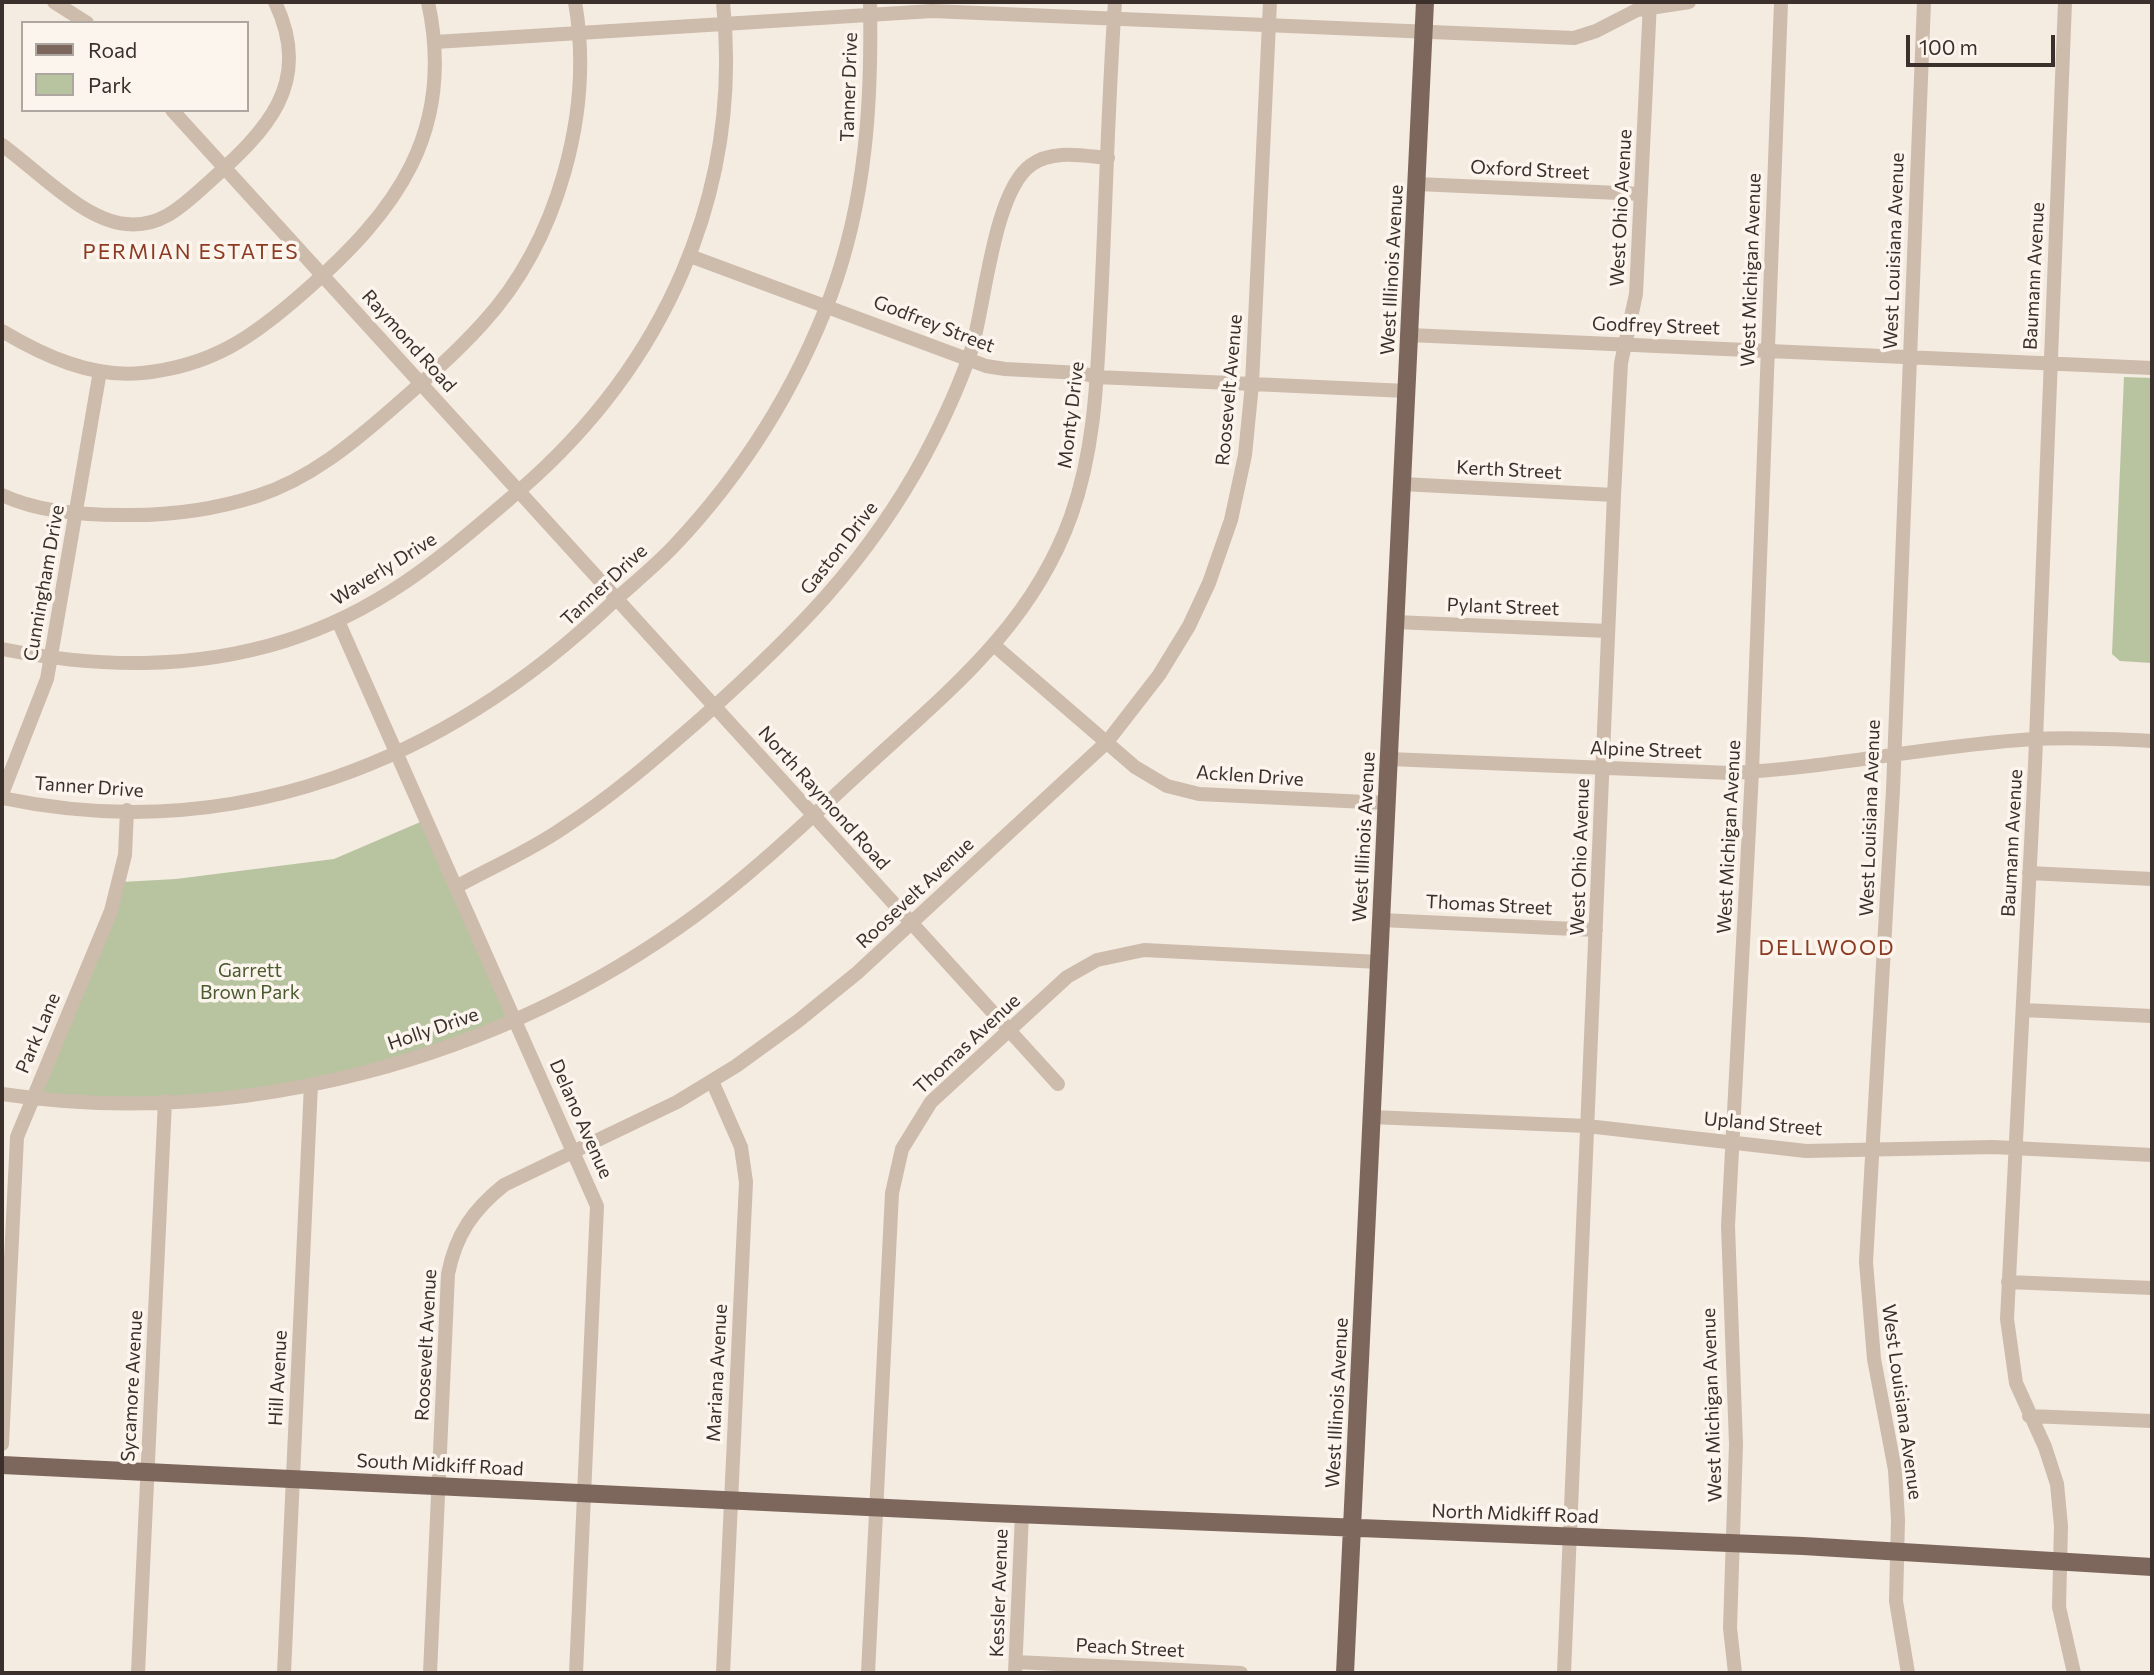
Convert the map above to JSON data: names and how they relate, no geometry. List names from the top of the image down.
{
  "streets": {
    "main road": ["West Illinois Avenue", "South Midkiff Road", "North Midkiff Road"],
    "street": [
      "Tanner Drive",
      "Oxford Street",
      "West Ohio Avenue",
      "West Louisiana Avenue",
      "West Michigan Avenue",
      "Baumann Avenue",
      "Godfrey Street",
      "Raymond Road",
      "Roosevelt Avenue",
      "Monty Drive",
      "Kerth Street",
      "Gaston Drive",
      "Waverly Drive",
      "Cunningham Drive",
      "Pylant Street",
      "Alpine Street",
      "Acklen Drive",
      "North Raymond Road",
      "Thomas Street",
      "Holly Drive",
      "Park Lane",
      "Thomas Avenue",
      "Delano Avenue",
      "Upland Street",
      "Mariana Avenue",
      "Hill Avenue",
      "Sycamore Avenue",
      "Kessler Avenue",
      "Peach Street"
    ]
  },
  "crossings": [
    ["Tanner Drive", "Godfrey Street"],
    ["Tanner Drive", "Raymond Road"],
    ["Tanner Drive", "Cunningham Drive"],
    ["Tanner Drive", "North Raymond Road"],
    ["Tanner Drive", "Park Lane"],
    ["Tanner Drive", "Delano Avenue"],
    ["Oxford Street", "West Ohio Avenue"],
    ["Oxford Street", "West Illinois Avenue"],
    ["West Ohio Avenue", "Godfrey Street"],
    ["West Ohio Avenue", "Kerth Street"],
    ["West Ohio Avenue", "Pylant Street"],
    ["West Ohio Avenue", "Alpine Street"],
    ["West Ohio Avenue", "Thomas Street"],
    ["West Ohio Avenue", "Upland Street"],
    ["West Ohio Avenue", "North Midkiff Road"],
    ["West Louisiana Avenue", "Godfrey Street"],
    ["West Louisiana Avenue", "Alpine Street"],
    ["West Louisiana Avenue", "Upland Street"],
    ["West Louisiana Avenue", "North Midkiff Road"],
    ["West Illinois Avenue", "Godfrey Street"],
    ["West Illinois Avenue", "Kerth Street"],
    ["West Illinois Avenue", "Pylant Street"],
    ["West Illinois Avenue", "Alpine Street"],
    ["West Illinois Avenue", "Acklen Drive"],
    ["West Illinois Avenue", "Thomas Street"],
    ["West Illinois Avenue", "Thomas Avenue"],
    ["West Illinois Avenue", "Upland Street"],
    ["West Illinois Avenue", "North Midkiff Road"],
    ["West Michigan Avenue", "Godfrey Street"],
    ["West Michigan Avenue", "Alpine Street"],
    ["West Michigan Avenue", "Upland Street"],
    ["West Michigan Avenue", "North Midkiff Road"],
    ["Baumann Avenue", "Godfrey Street"],
    ["Baumann Avenue", "Alpine Street"],
    ["Baumann Avenue", "Upland Street"],
    ["Baumann Avenue", "North Midkiff Road"],
    ["Godfrey Street", "Roosevelt Avenue"],
    ["Godfrey Street", "Monty Drive"],
    ["Godfrey Street", "Gaston Drive"],
    ["Godfrey Street", "Waverly Drive"],
    ["Raymond Road", "Waverly Drive"],
    ["Raymond Road", "North Raymond Road"],
    ["Roosevelt Avenue", "Acklen Drive"],
    ["Roosevelt Avenue", "North Raymond Road"],
    ["Roosevelt Avenue", "Delano Avenue"],
    ["Roosevelt Avenue", "Mariana Avenue"],
    ["Roosevelt Avenue", "South Midkiff Road"],
    ["Monty Drive", "Gaston Drive"],
    ["Monty Drive", "Acklen Drive"],
    ["Monty Drive", "North Raymond Road"],
    ["Monty Drive", "Holly Drive"],
    ["Gaston Drive", "North Raymond Road"],
    ["Gaston Drive", "Delano Avenue"],
    ["Waverly Drive", "Cunningham Drive"],
    ["Waverly Drive", "Delano Avenue"],
    ["North Raymond Road", "Holly Drive"],
    ["North Raymond Road", "Thomas Avenue"],
    ["Holly Drive", "Park Lane"],
    ["Holly Drive", "Delano Avenue"],
    ["Holly Drive", "Hill Avenue"],
    ["Holly Drive", "Sycamore Avenue"],
    ["Thomas Avenue", "South Midkiff Road"],
    ["Thomas Avenue", "North Midkiff Road"],
    ["Delano Avenue", "South Midkiff Road"],
    ["Mariana Avenue", "South Midkiff Road"],
    ["Hill Avenue", "South Midkiff Road"],
    ["Sycamore Avenue", "South Midkiff Road"],
    ["South Midkiff Road", "North Midkiff Road"],
    ["North Midkiff Road", "Kessler Avenue"],
    ["Kessler Avenue", "Peach Street"]
  ],
  "districts": ["PERMIAN ESTATES", "DELLWOOD"],
  "parks": ["Garrett Brown Park"],
  "legend": ["Road", "Park"],
  "scale_bar": "100 m"
}
